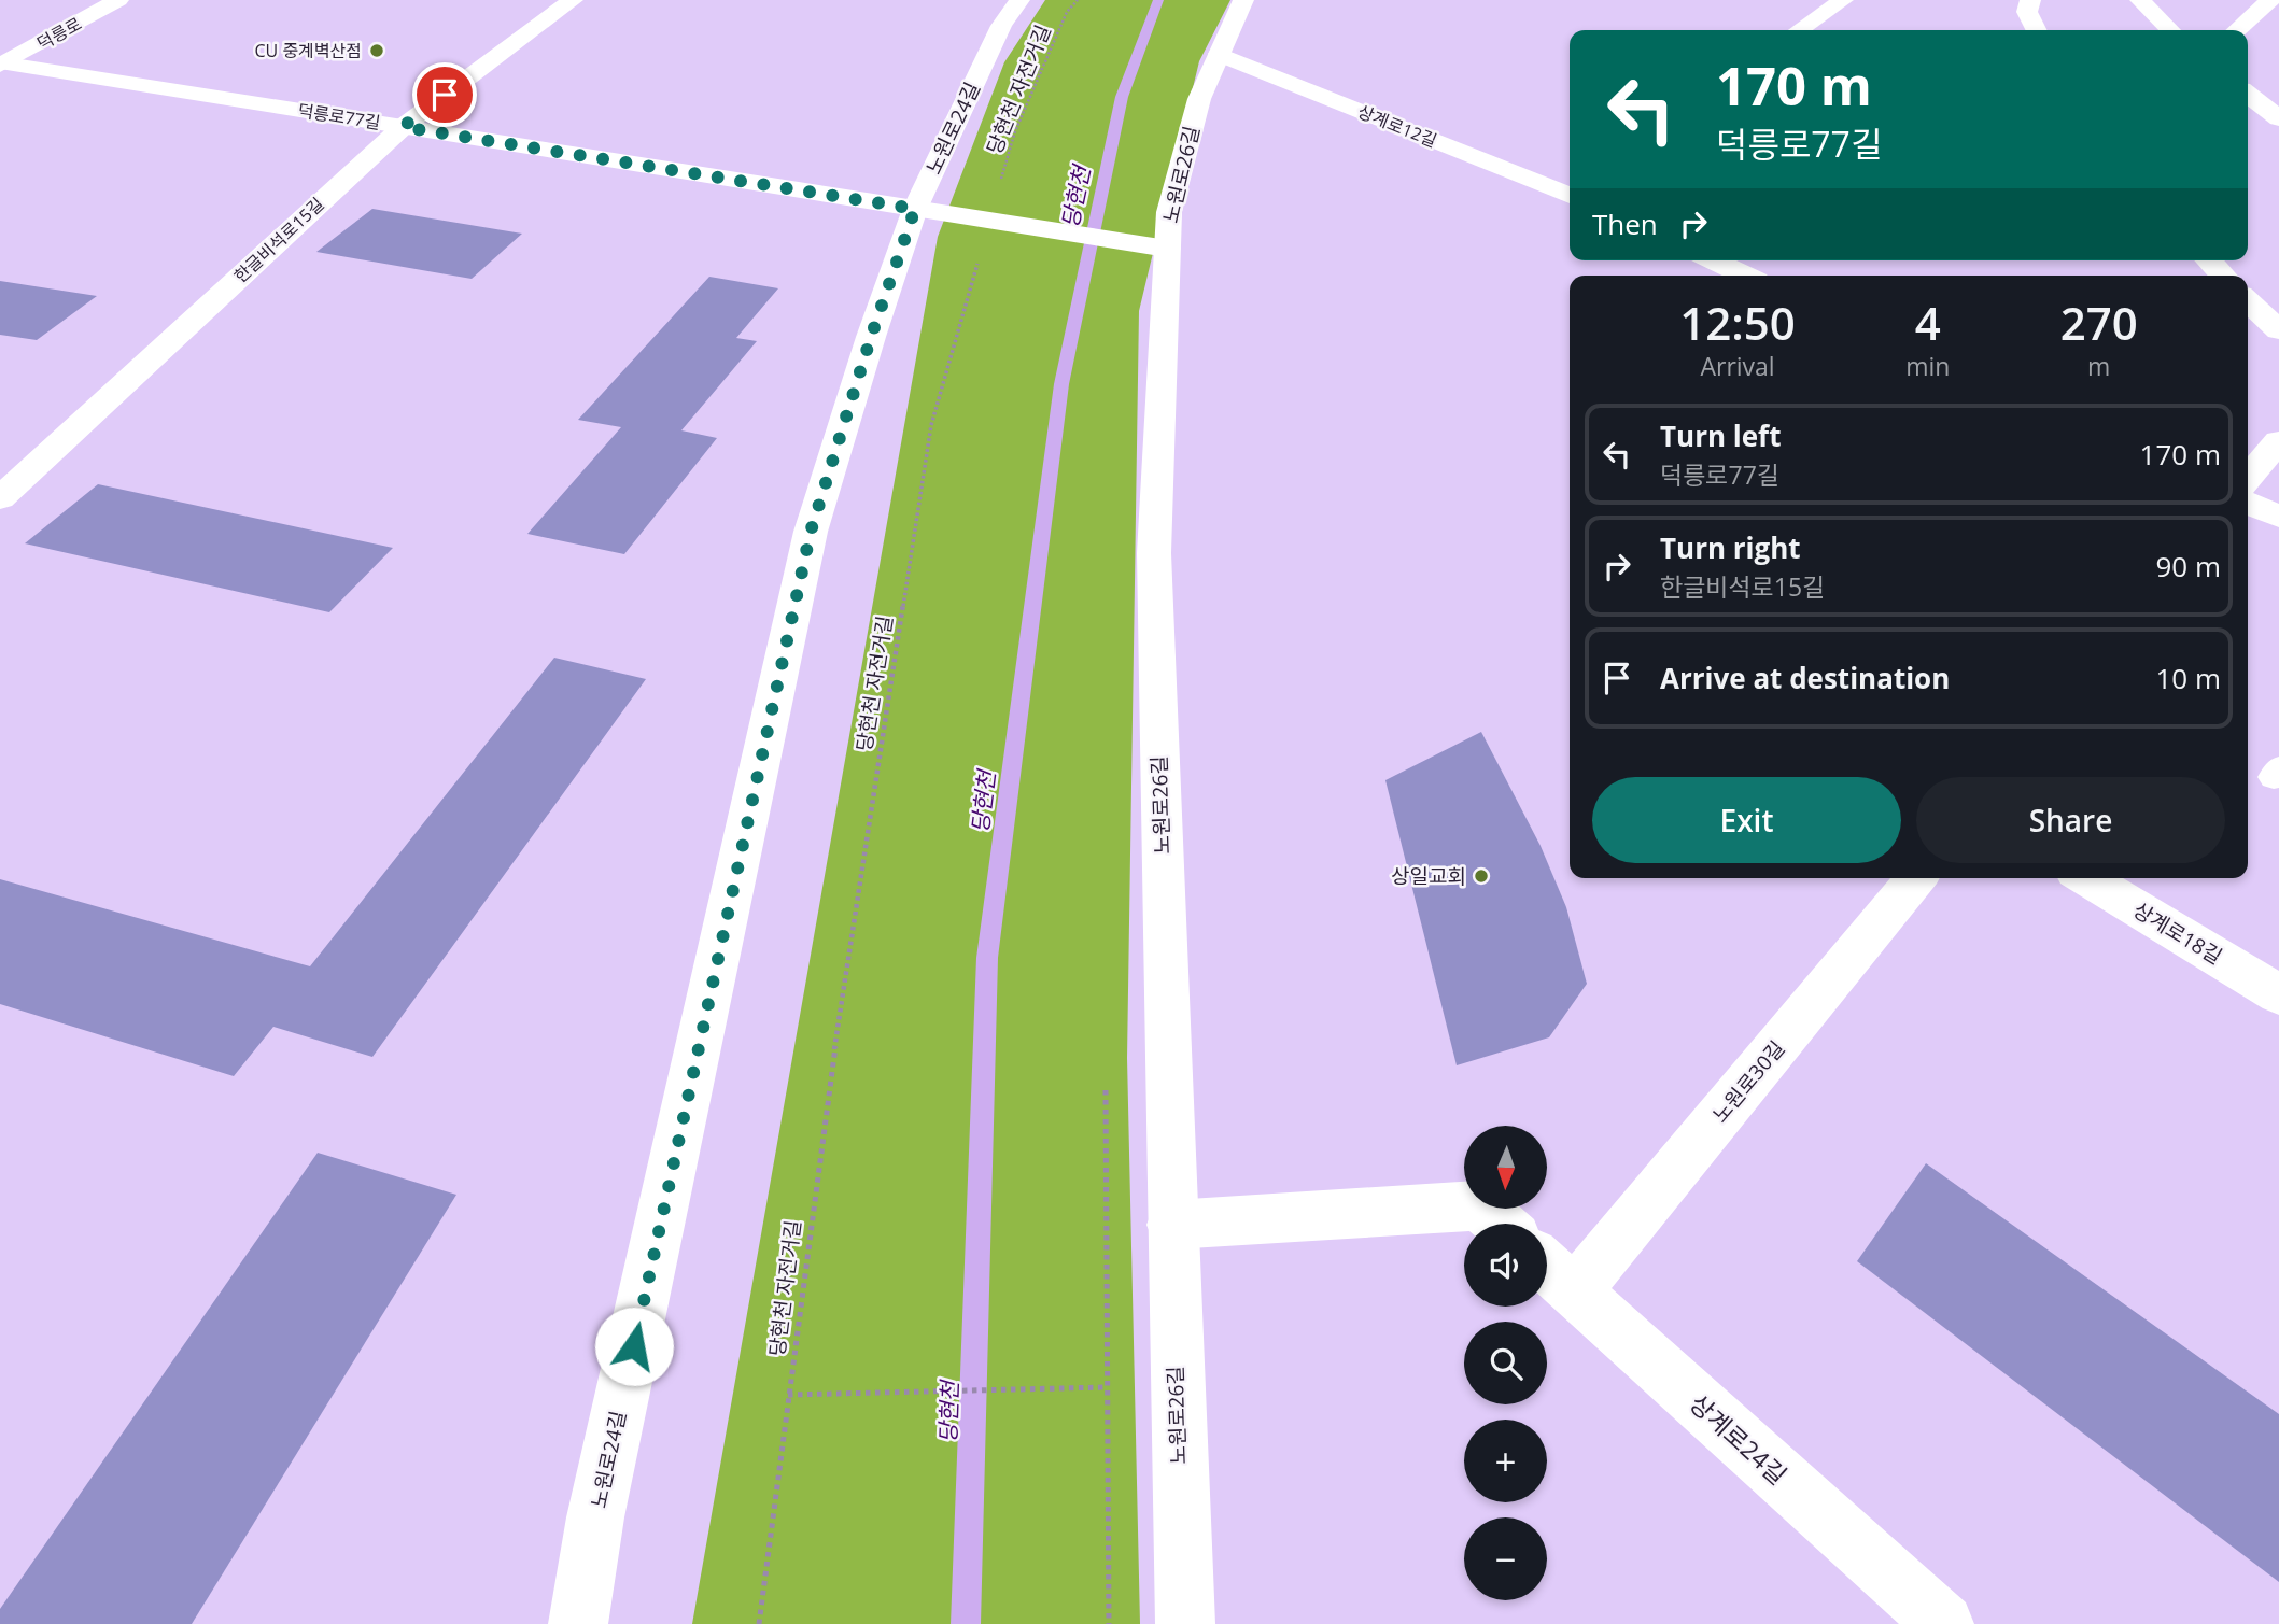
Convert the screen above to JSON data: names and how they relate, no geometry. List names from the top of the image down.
{
  "streets": {
    "street": [
      "덕릉로",
      "덕릉로77길",
      "상계로12길",
      "노원로24길",
      "노원로26길",
      "한글비석로15길",
      "상계로18길",
      "노원로30길",
      "상계로24길"
    ],
    "path": ["당현천 자전거길"]
  },
  "crossings": [
    ["덕릉로", "덕릉로77길"],
    ["덕릉로77길", "노원로24길"],
    ["덕릉로77길", "노원로26길"],
    ["덕릉로77길", "한글비석로15길"],
    ["상계로12길", "노원로26길"],
    ["노원로30길", "상계로24길"]
  ],
  "water": ["당현천"],
  "places": ["CU 중계벽산점", "상일교회"],
  "north": "bottom",
  "page": {
    "turn": ["170 m", "덕릉로77길"],
    "then": "Then",
    "eta": [
      "12:50",
      "Arrival",
      "4",
      "min",
      "270",
      "m"
    ],
    "list": [
      {
        "name": "Turn left",
        "note": "덕릉로77길",
        "value": "170 m"
      },
      {
        "name": "Turn right",
        "note": "한글비석로15길",
        "value": "90 m"
      },
      {
        "name": "Arrive at destination",
        "value": "10 m"
      }
    ],
    "buttons": ["Exit", "Share"],
    "map_buttons": ["+", "−"]
  }
}
